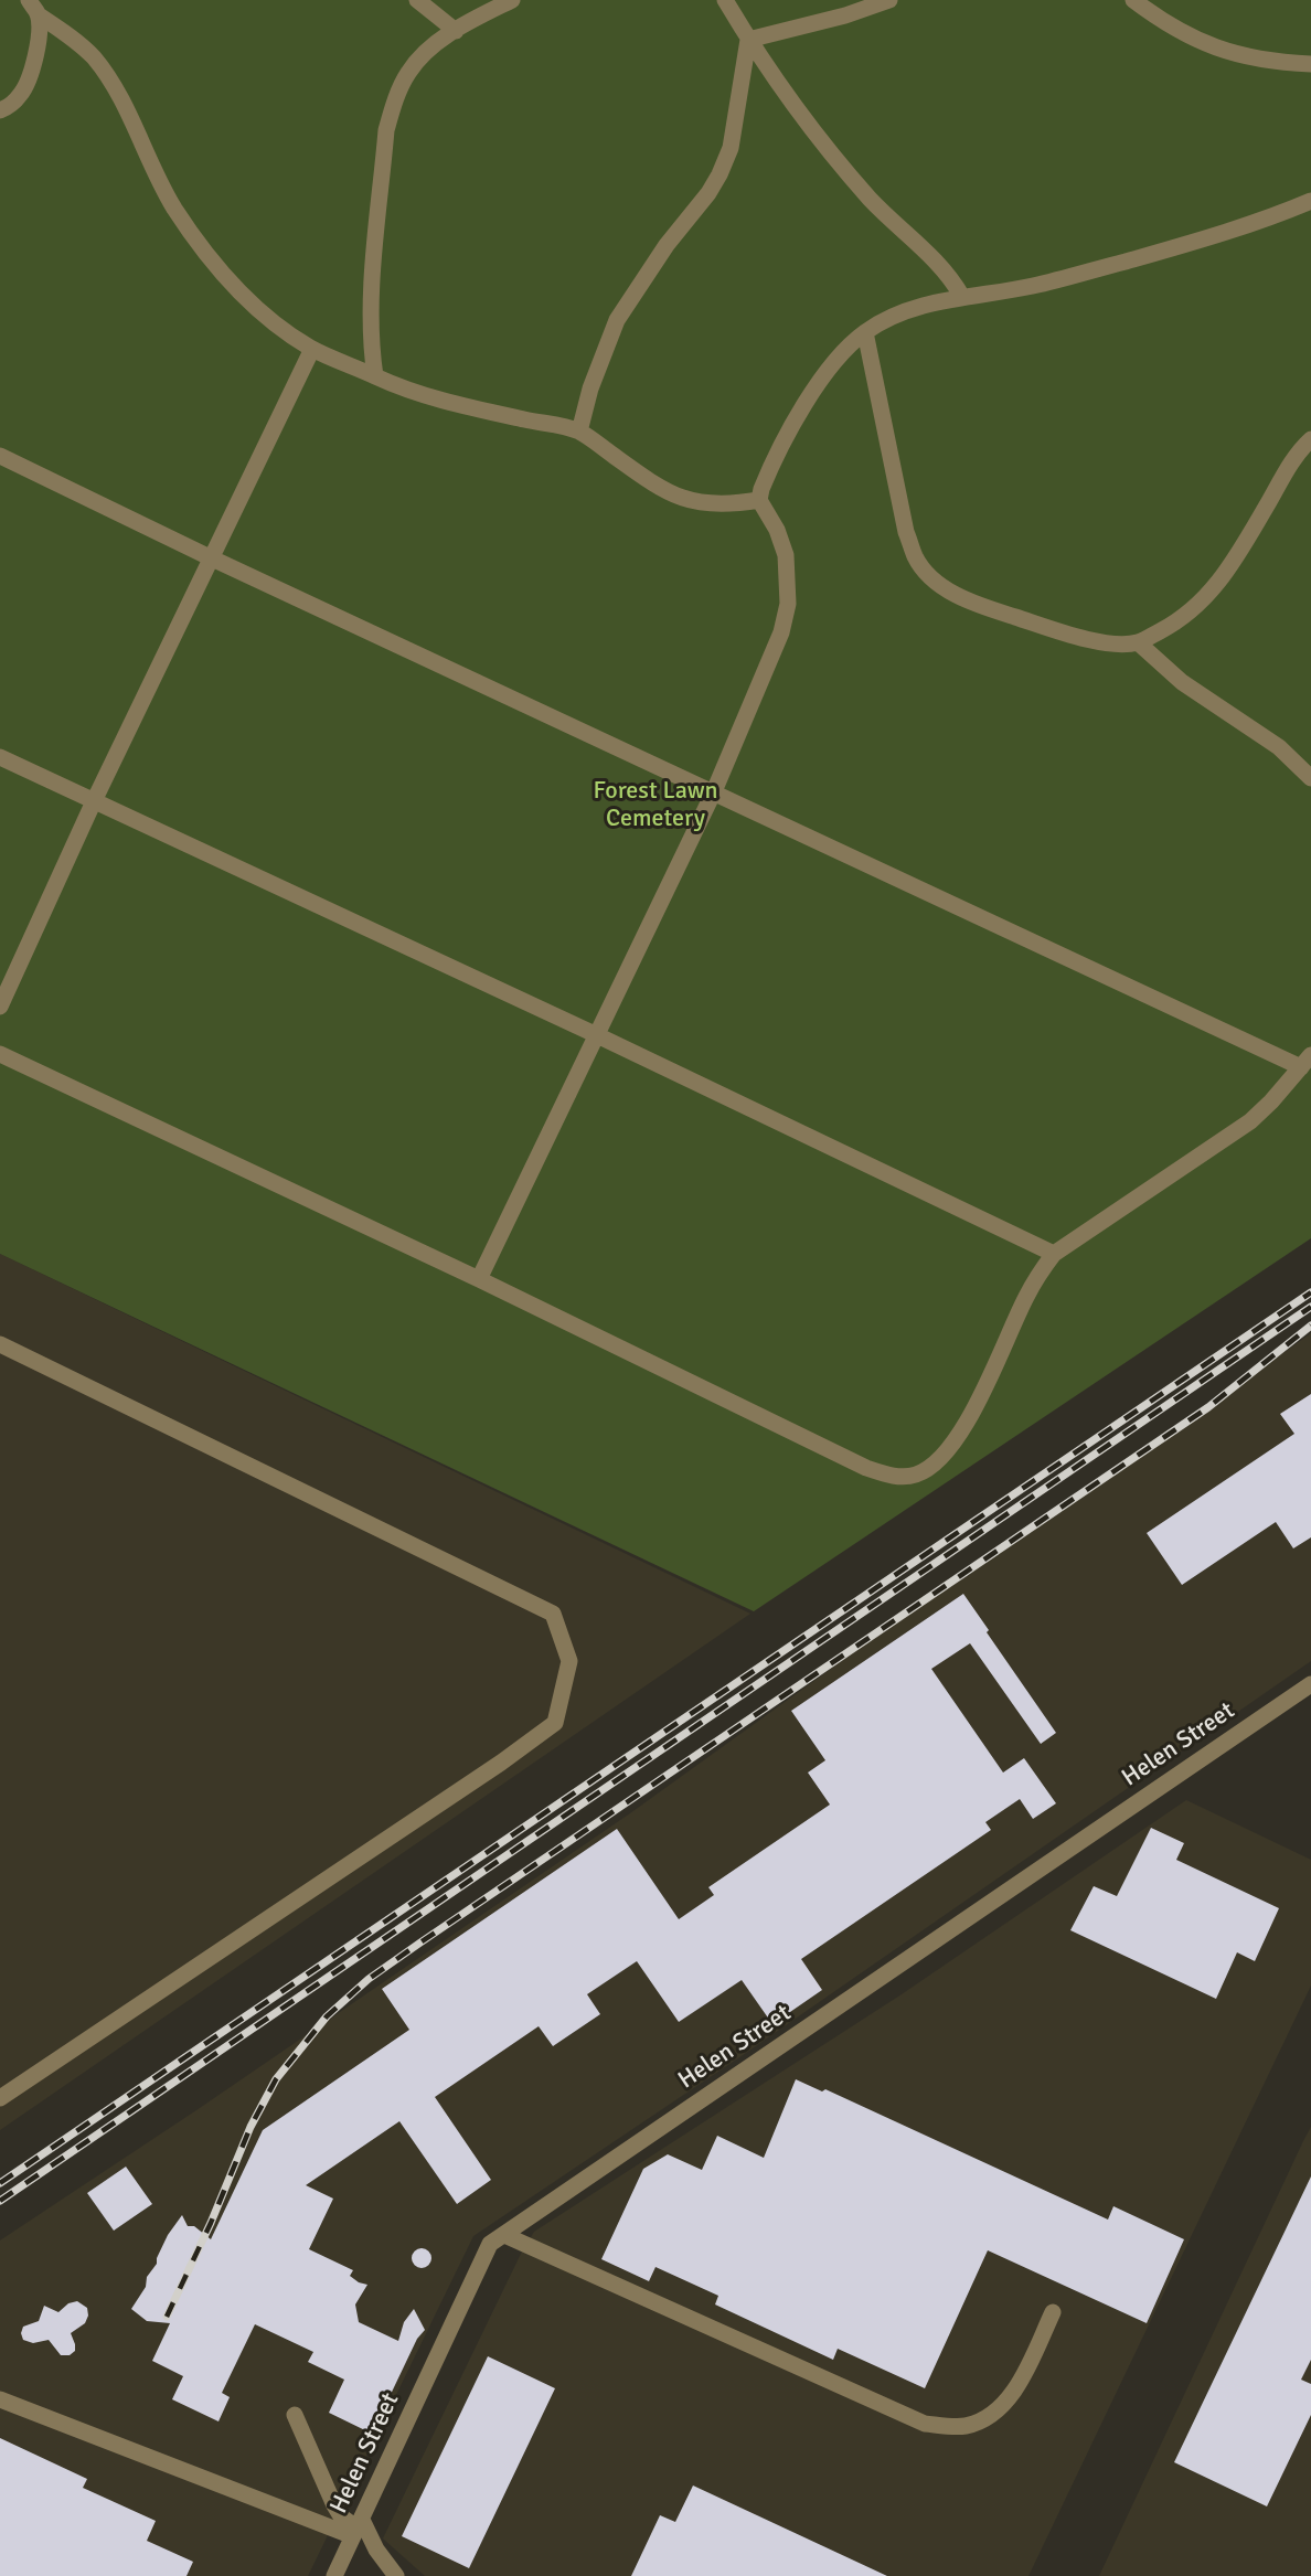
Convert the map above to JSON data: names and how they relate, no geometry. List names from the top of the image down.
{
  "streets": {
    "street": ["Helen Street"]
  },
  "parks": ["Forest Lawn Cemetery"]
}
